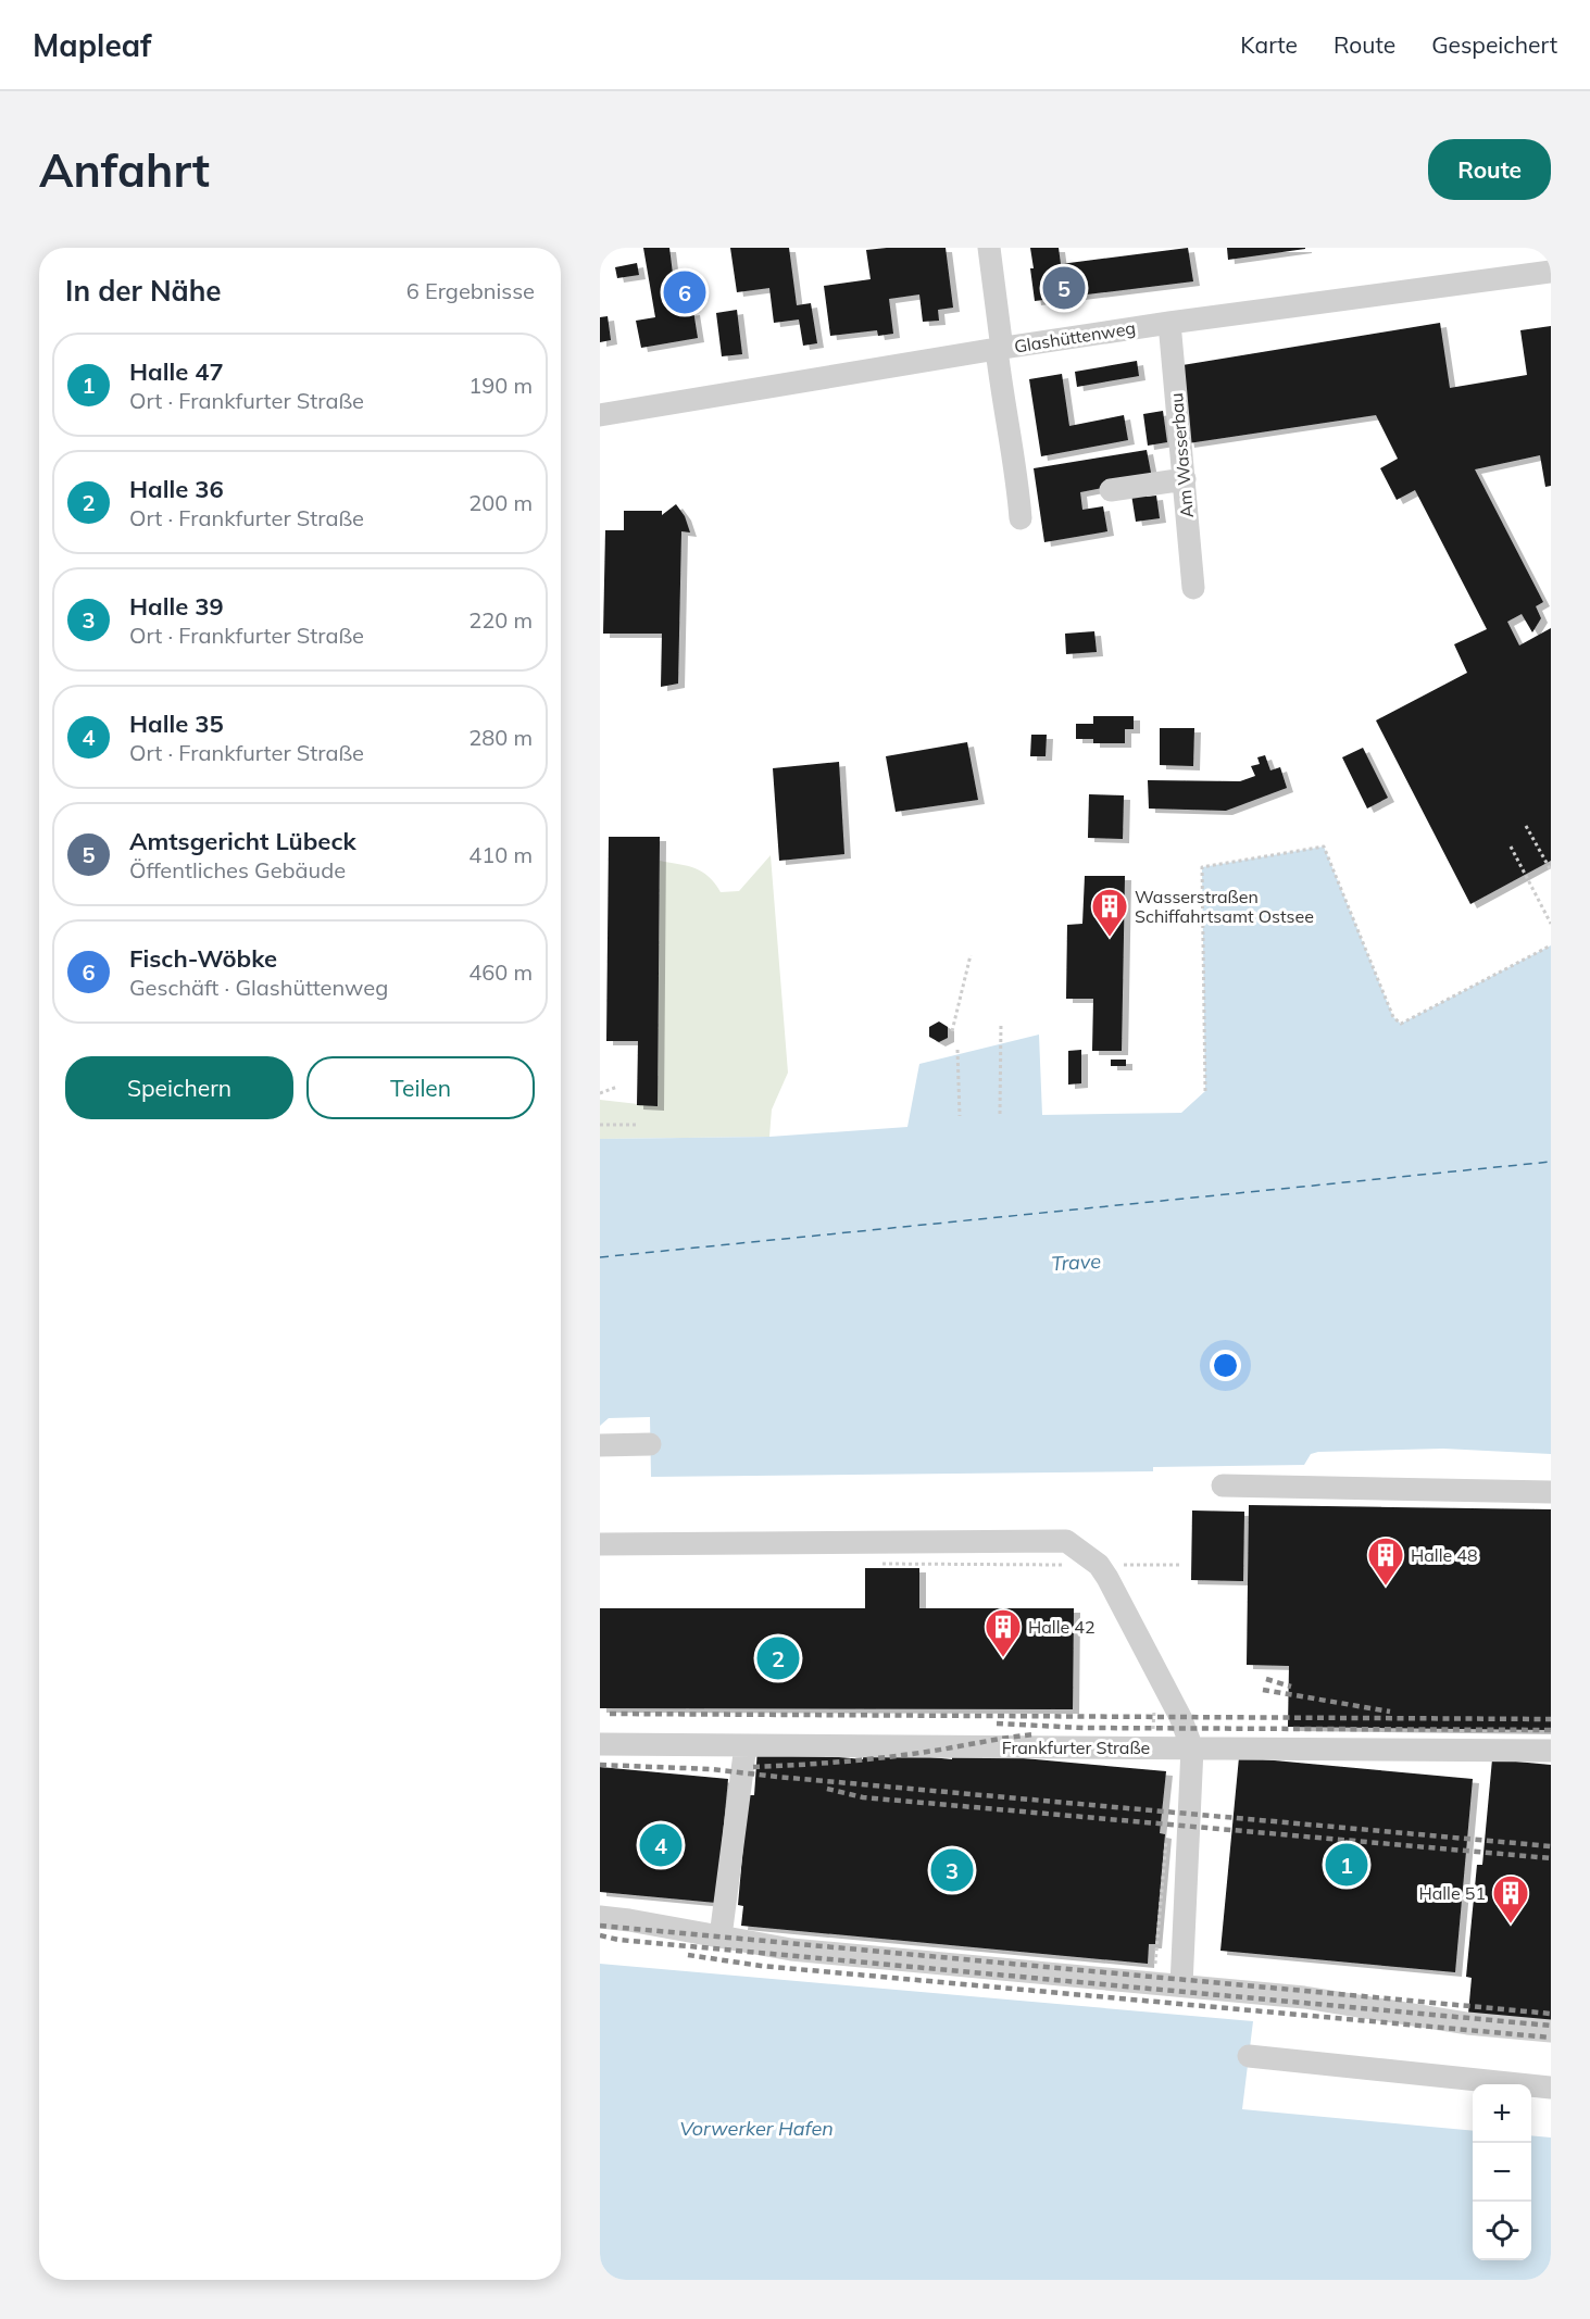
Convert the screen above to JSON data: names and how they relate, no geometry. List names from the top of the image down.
{
  "streets": {
    "street": ["Glashüttenweg", "Am Wasserbau", "Frankfurter Straße"]
  },
  "crossings": [
    ["Glashüttenweg", "Am Wasserbau"]
  ],
  "water": ["Trave", "Vorwerker Hafen"],
  "places": {
    "building": [
      "Wasserstraßen Schiffahrtsamt Ostsee",
      "Halle 48",
      "Halle 42",
      "Halle 51"
    ]
  },
  "page": {
    "header": "Mapleaf",
    "nav": ["Karte", "Route", "Gespeichert"],
    "buttons": [
      "Route",
      ["Speichern", "Teilen"]
    ],
    "title": "Anfahrt",
    "heading": ["In der Nähe", "6 Ergebnisse"],
    "pins": [
      "5",
      "6",
      "2",
      "4",
      "1",
      "3"
    ],
    "list": [
      {
        "mark": "1",
        "name": "Halle 47",
        "note": "Ort · Frankfurter Straße",
        "value": "190 m"
      },
      {
        "mark": "2",
        "name": "Halle 36",
        "note": "Ort · Frankfurter Straße",
        "value": "200 m"
      },
      {
        "mark": "3",
        "name": "Halle 39",
        "note": "Ort · Frankfurter Straße",
        "value": "220 m"
      },
      {
        "mark": "4",
        "name": "Halle 35",
        "note": "Ort · Frankfurter Straße",
        "value": "280 m"
      },
      {
        "mark": "5",
        "name": "Amtsgericht Lübeck",
        "note": "Öffentliches Gebäude",
        "value": "410 m"
      },
      {
        "mark": "6",
        "name": "Fisch-Wöbke",
        "note": "Geschäft · Glashüttenweg",
        "value": "460 m"
      }
    ],
    "map_buttons": ["+", "−"]
  }
}
